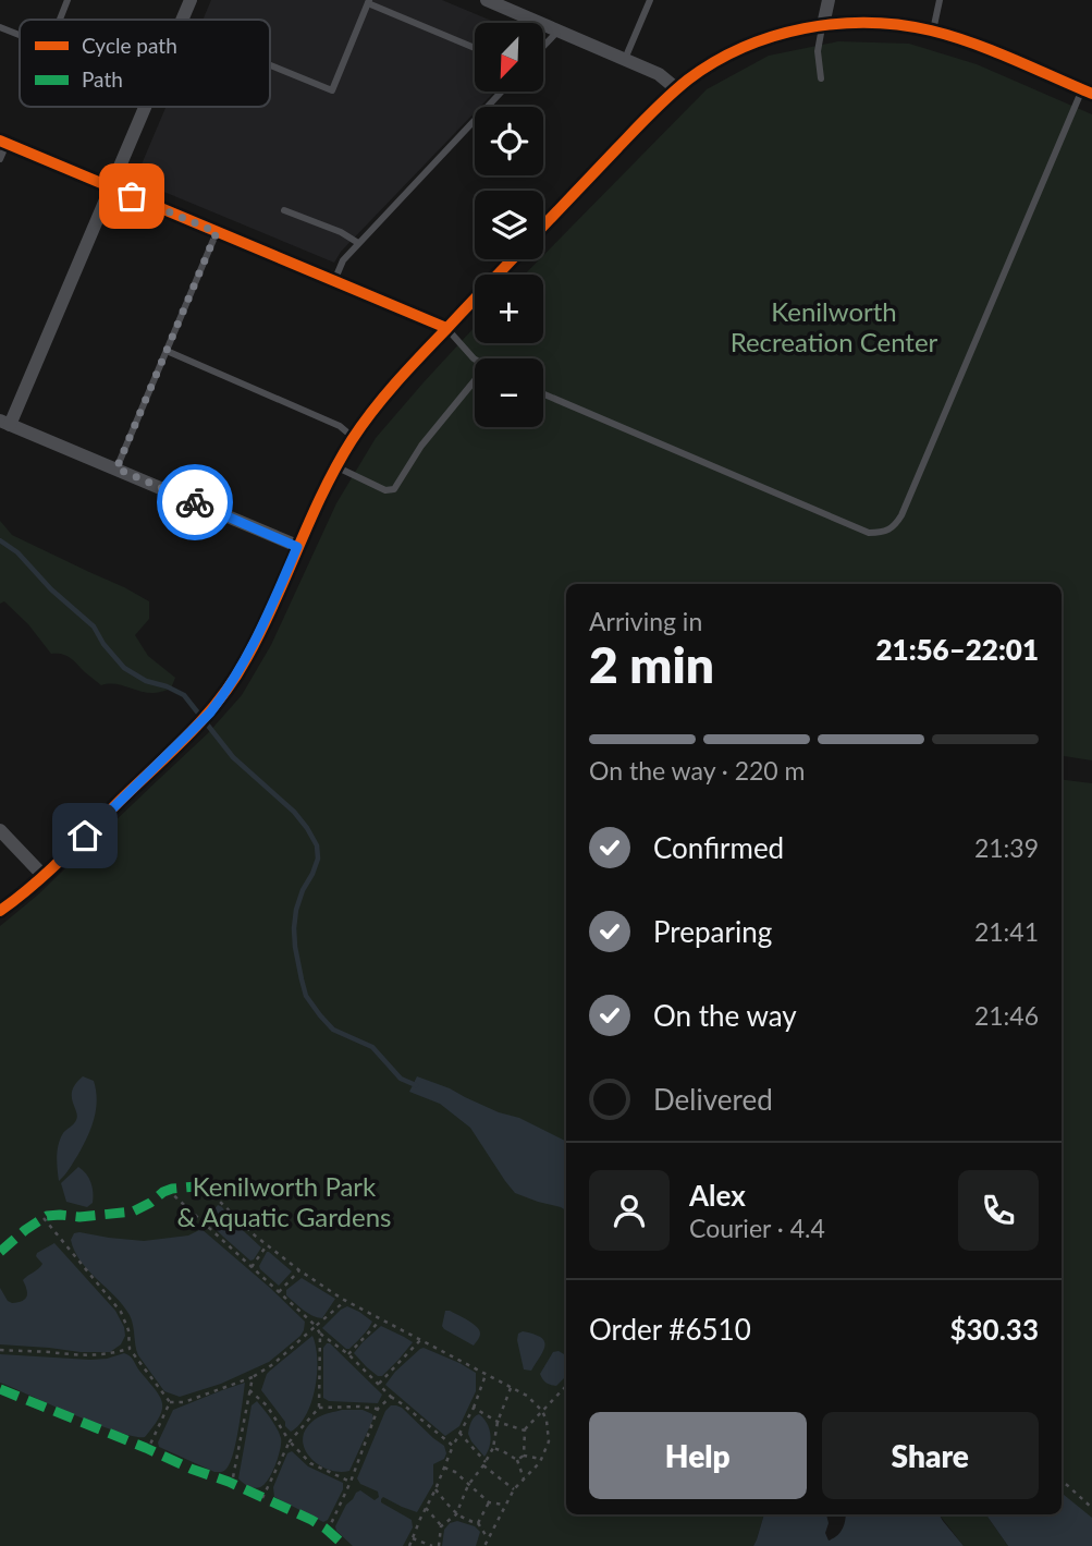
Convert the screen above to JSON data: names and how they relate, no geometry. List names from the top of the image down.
{
  "parks": ["Kenilworth Recreation Center", "Kenilworth Park & Aquatic Gardens"],
  "legend": ["Cycle path", "Path"],
  "north": "bottom left",
  "page": {
    "map_buttons": ["+", "−"],
    "heading": ["2 min", "Arriving in", "21:56–22:01"],
    "panel": [
      "Alex",
      "Courier · 4.4",
      "Order #6510",
      "$30.33"
    ],
    "bar": "On the way · 220 m",
    "list": [
      ["Confirmed", "21:39"],
      ["Preparing", "21:41"],
      ["On the way", "21:46"],
      "Delivered"
    ],
    "buttons": ["Help", "Share"]
  }
}
